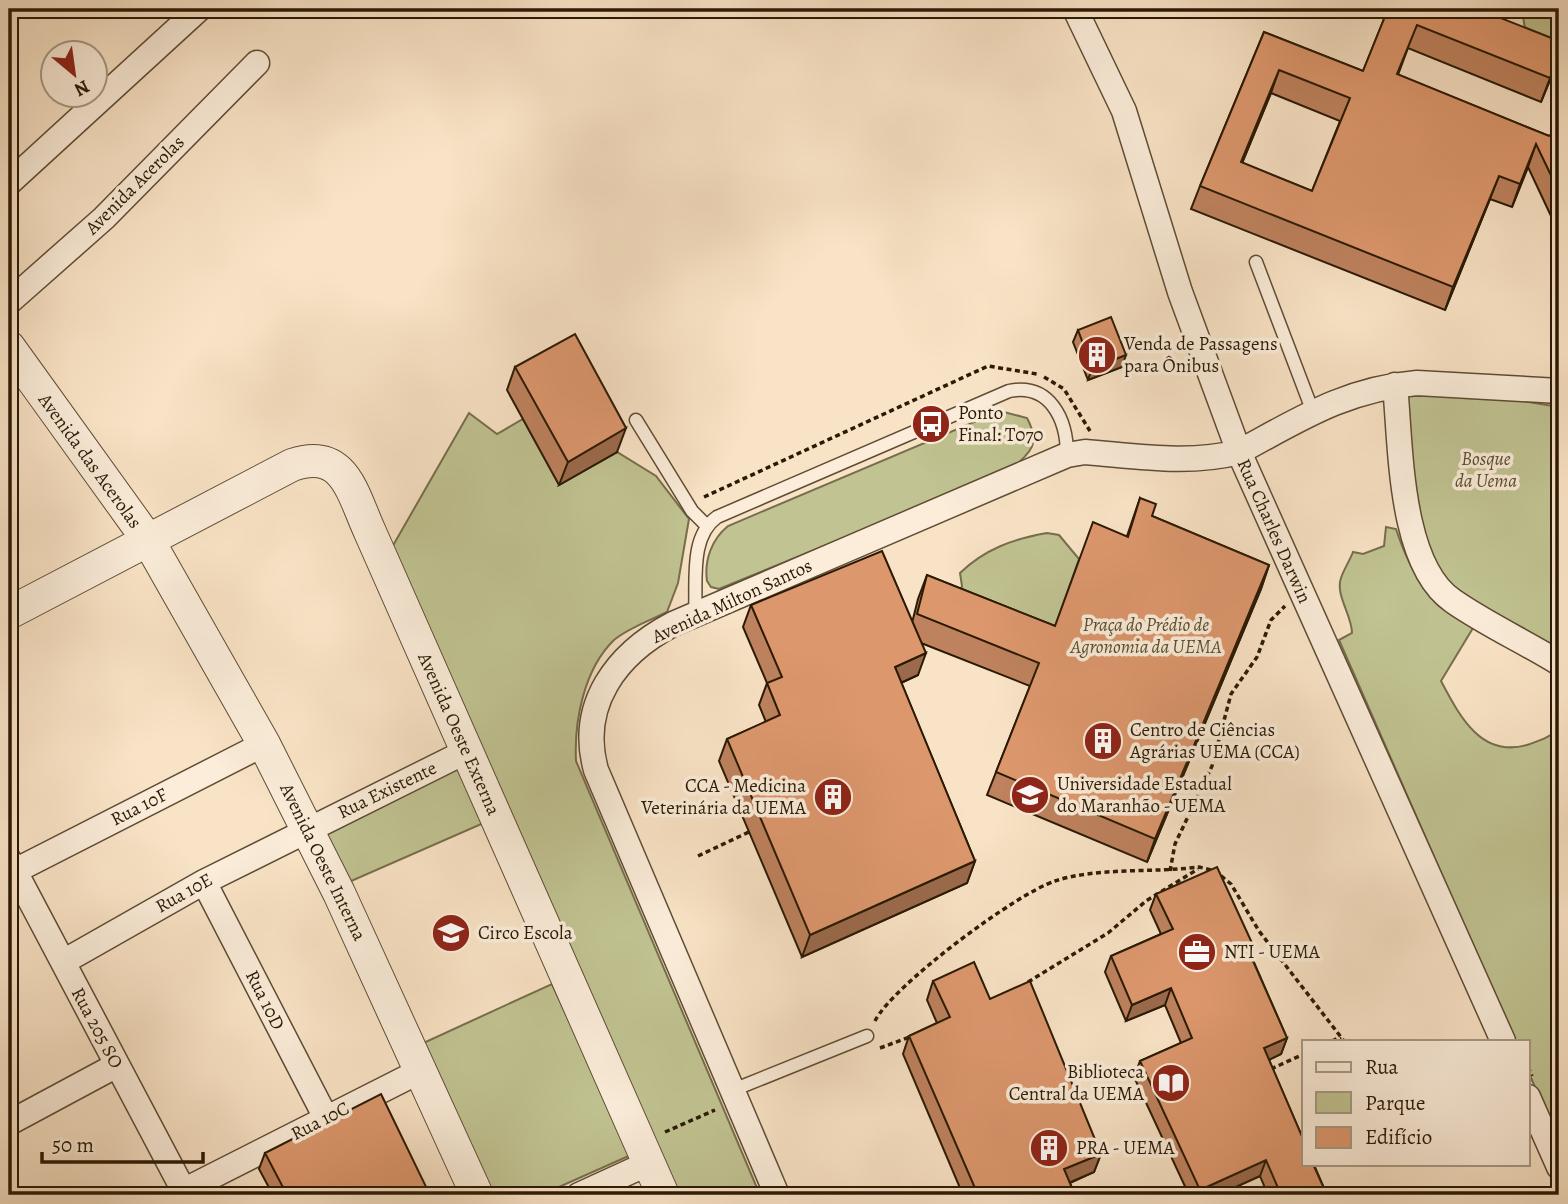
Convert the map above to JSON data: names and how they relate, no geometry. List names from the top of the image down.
{
  "streets": {
    "street": [
      "Avenida Acerolas",
      "Avenida das Acerolas",
      "Rua Charles Darwin",
      "Avenida Milton Santos",
      "Avenida Oeste Externa",
      "Rua Existente",
      "Rua 10F",
      "Avenida Oeste Interna",
      "Rua 10E",
      "Rua 10D",
      "Rua 205 SO",
      "Rua 10C"
    ]
  },
  "crossings": [
    ["Avenida das Acerolas", "Avenida Oeste Externa"],
    ["Avenida das Acerolas", "Avenida Oeste Interna"],
    ["Rua Charles Darwin", "Avenida Milton Santos"],
    ["Avenida Oeste Externa", "Rua Existente"],
    ["Avenida Oeste Externa", "Avenida Oeste Interna"],
    ["Rua Existente", "Avenida Oeste Interna"],
    ["Rua Existente", "Rua 10E"],
    ["Rua 10F", "Avenida Oeste Interna"],
    ["Rua 10F", "Rua 205 SO"],
    ["Avenida Oeste Interna", "Rua 10E"],
    ["Avenida Oeste Interna", "Rua 10C"],
    ["Rua 10E", "Rua 10D"],
    ["Rua 10E", "Rua 205 SO"],
    ["Rua 10D", "Rua 10C"],
    ["Rua 205 SO", "Rua 10C"]
  ],
  "parks": ["Bosque da Uema", "Praça do Prédio de Agronomia da UEMA"],
  "places": {
    "building": [
      "Venda de Passagens para Ônibus",
      "Centro de Ciências Agrárias UEMA (CCA)",
      "CCA - Medicina Veterinária da UEMA",
      "PRA - UEMA"
    ],
    "bus stop": ["Ponto Final: T070"],
    "school or university": ["Universidade Estadual do Maranhão - UEMA", "Circo Escola"],
    "office": ["NTI - UEMA"],
    "library": ["Biblioteca Central da UEMA"]
  },
  "legend": ["Rua", "Parque", "Edifício"],
  "scale_bar": "50 m",
  "north": "bottom right"
}
